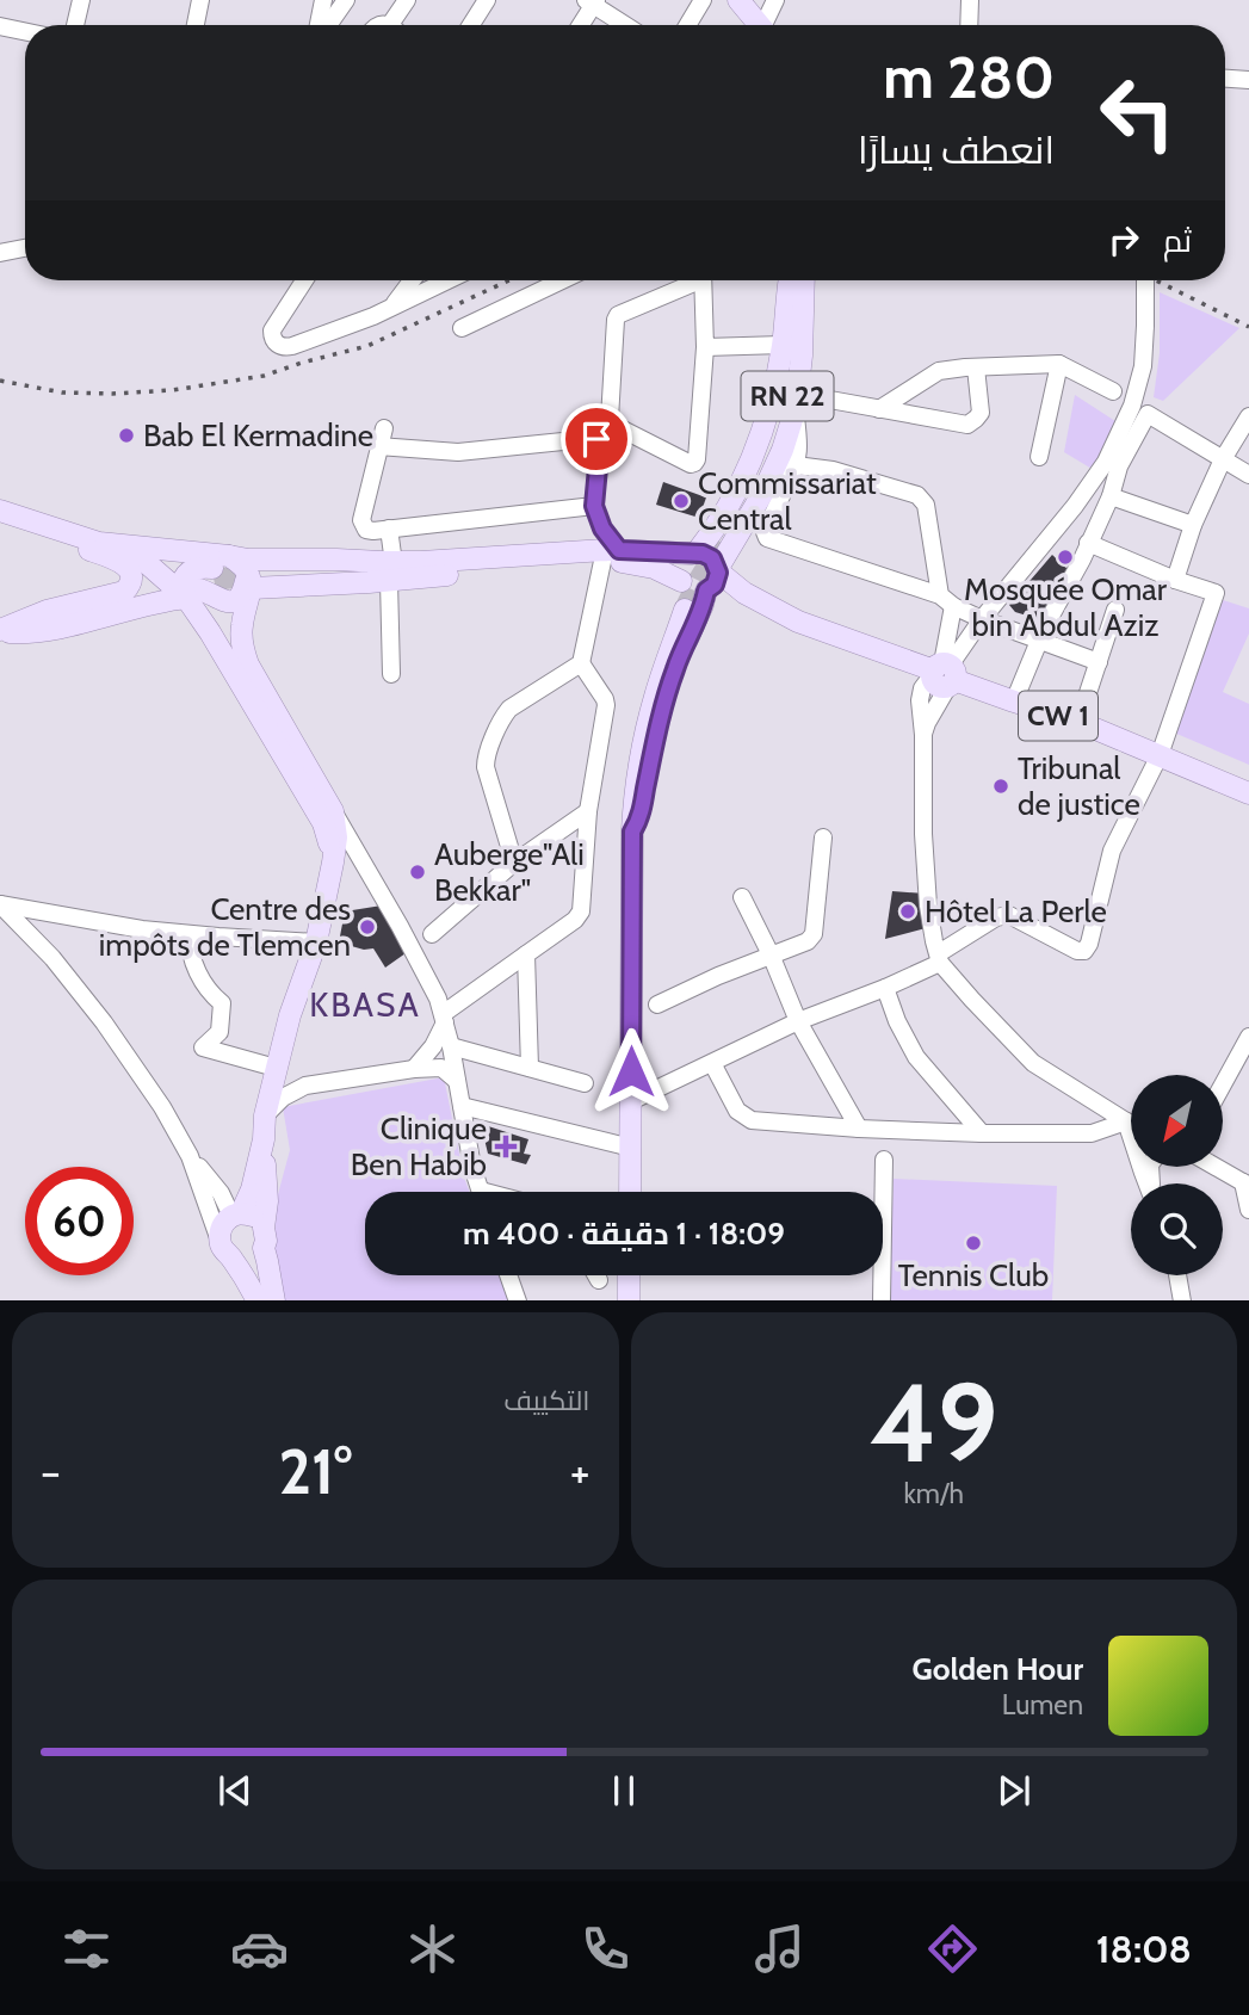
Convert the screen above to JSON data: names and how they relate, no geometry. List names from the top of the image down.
{
  "streets": {
    "main road": ["RN 22", "CW 1"]
  },
  "districts": ["KBASA"],
  "places": {
    "other": [
      "Bab El Kermadine",
      "Commissariat Central",
      "Mosquée Omar bin Abdul Aziz",
      "Tribunal de justice",
      "Auberge\"Ali Bekkar\"",
      "Hôtel La Perle",
      "Centre des impôts de Tlemcen",
      "Tennis Club"
    ],
    "health": ["Clinique Ben Habib"]
  },
  "north": "bottom left",
  "page": {
    "turn": ["280 m", "انعطف يسارًا"],
    "then": "ثم",
    "limit": "60",
    "trip": "18:09 · 1 دقيقة · 400 m",
    "tile": [
      ["49", "km/h"],
      "التكييف"
    ],
    "heat": ["−", "21°", "+"],
    "song": ["Golden Hour", "Lumen"],
    "tabs": "18:08"
  }
}
